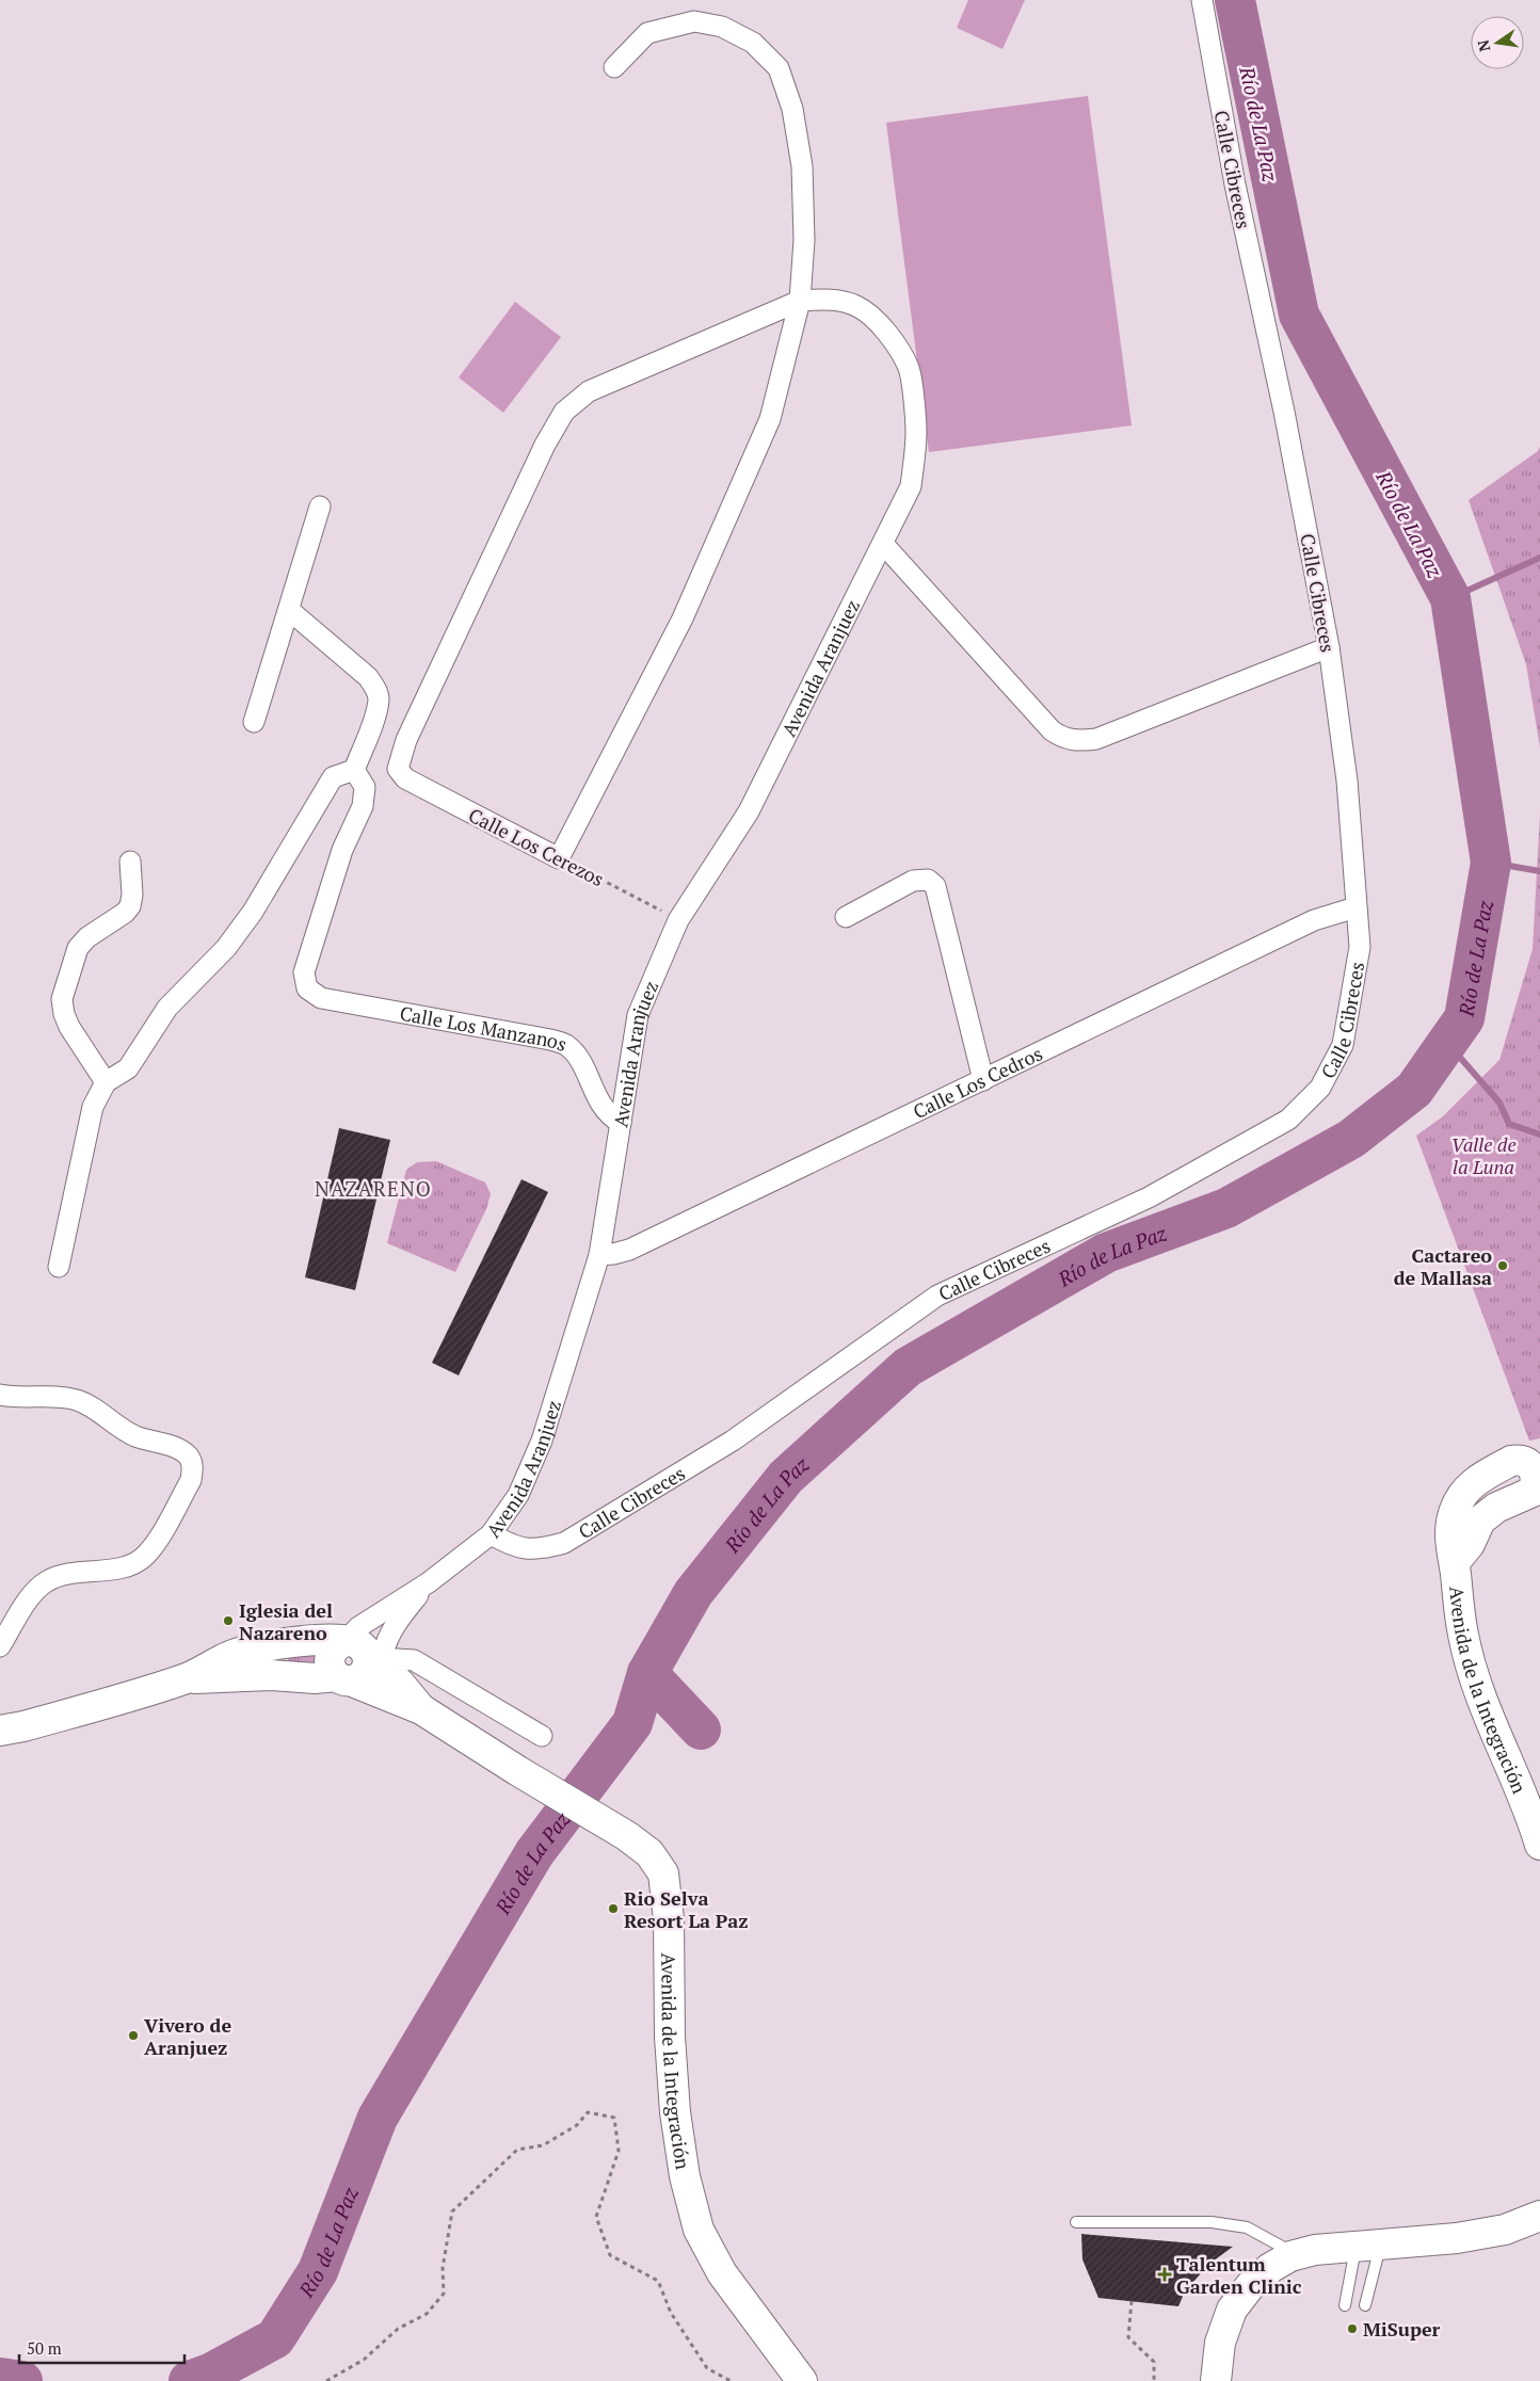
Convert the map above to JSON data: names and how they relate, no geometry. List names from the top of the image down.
{
  "streets": {
    "main road": ["Avenida de la Integración"],
    "street": [
      "Calle Cibreces",
      "Avenida Aranjuez",
      "Calle Los Cerezos",
      "Calle Los Manzanos",
      "Calle Los Cedros"
    ]
  },
  "crossings": [
    ["Calle Cibreces", "Avenida Aranjuez"],
    ["Calle Cibreces", "Calle Los Cedros"],
    ["Avenida Aranjuez", "Calle Los Cerezos"],
    ["Avenida Aranjuez", "Calle Los Manzanos"],
    ["Avenida Aranjuez", "Calle Los Cedros"],
    ["Avenida Aranjuez", "Avenida de la Integración"]
  ],
  "districts": ["NAZARENO"],
  "water": ["Río de La Paz"],
  "parks": ["Valle de la Luna"],
  "places": {
    "other": [
      "Cactareo de Mallasa",
      "Iglesia del Nazareno",
      "Rio Selva Resort La Paz",
      "Vivero de Aranjuez",
      "MiSuper"
    ],
    "health": ["Talentum Garden Clinic"]
  },
  "scale_bar": "50 m",
  "north": "left"
}
